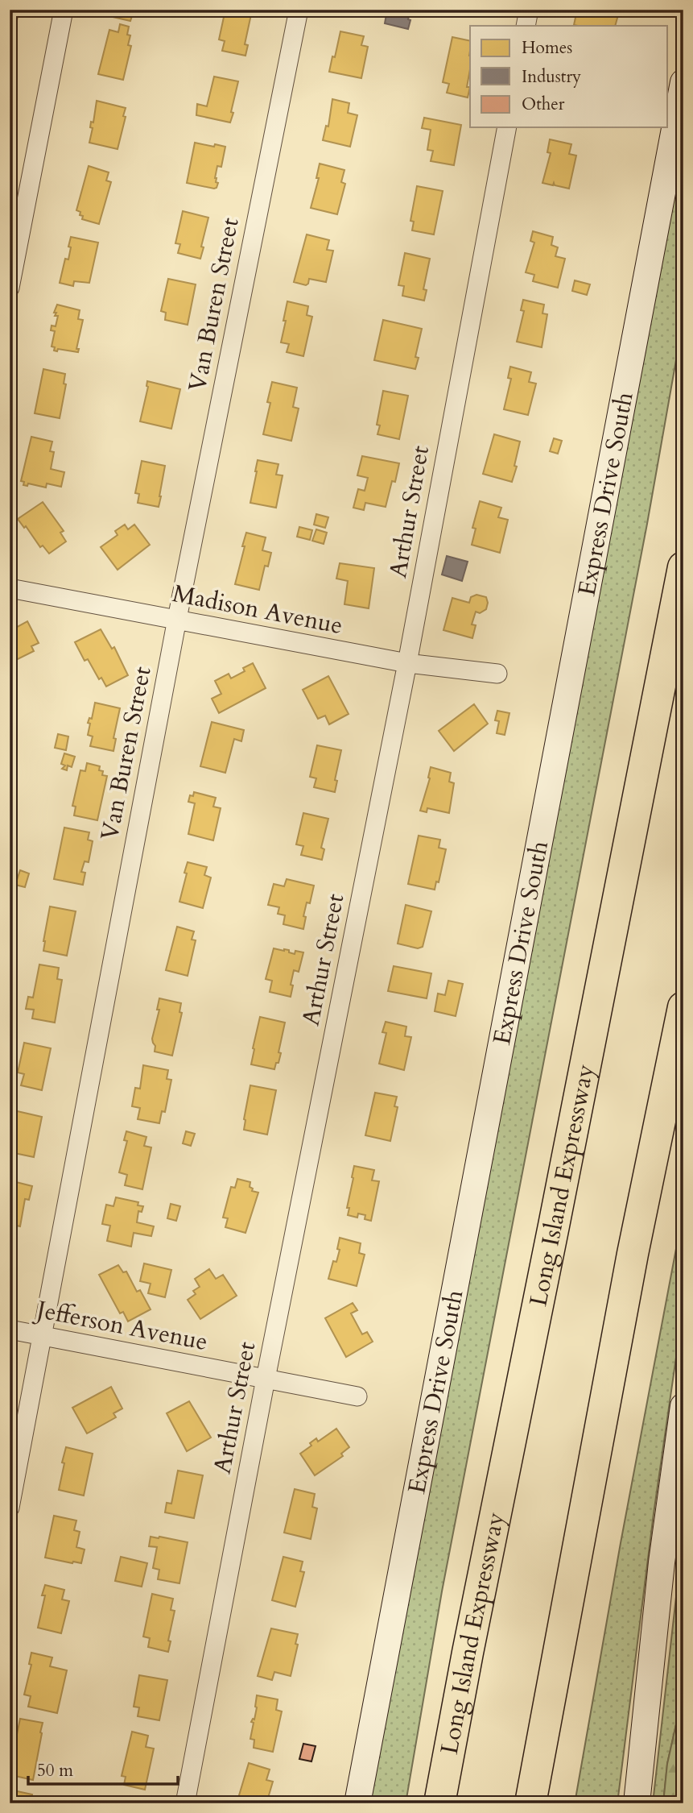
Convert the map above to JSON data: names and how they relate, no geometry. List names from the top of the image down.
{
  "streets": {
    "highway": ["Long Island Expressway"],
    "main road": ["Express Drive South"],
    "street": [
      "Van Buren Street",
      "Arthur Street",
      "Madison Avenue",
      "Jefferson Avenue"
    ]
  },
  "crossings": [
    ["Van Buren Street", "Madison Avenue"],
    ["Van Buren Street", "Jefferson Avenue"],
    ["Arthur Street", "Madison Avenue"],
    ["Arthur Street", "Jefferson Avenue"]
  ],
  "legend": ["Homes", "Industry", "Other"],
  "scale_bar": "50 m"
}
